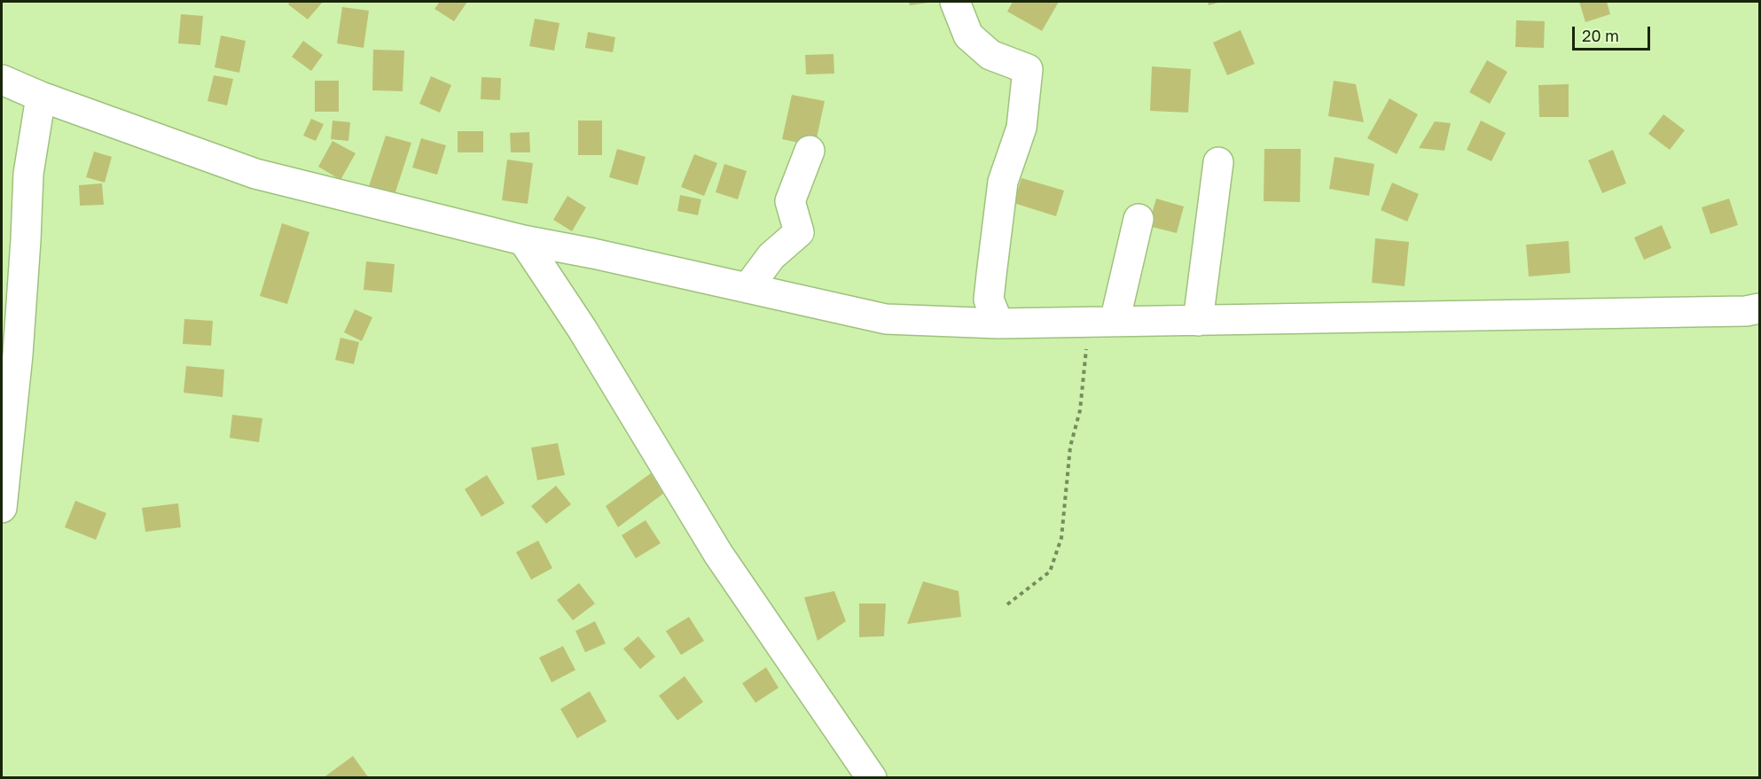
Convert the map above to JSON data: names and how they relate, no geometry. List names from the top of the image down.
{
  "scale_bar": "20 m"
}
